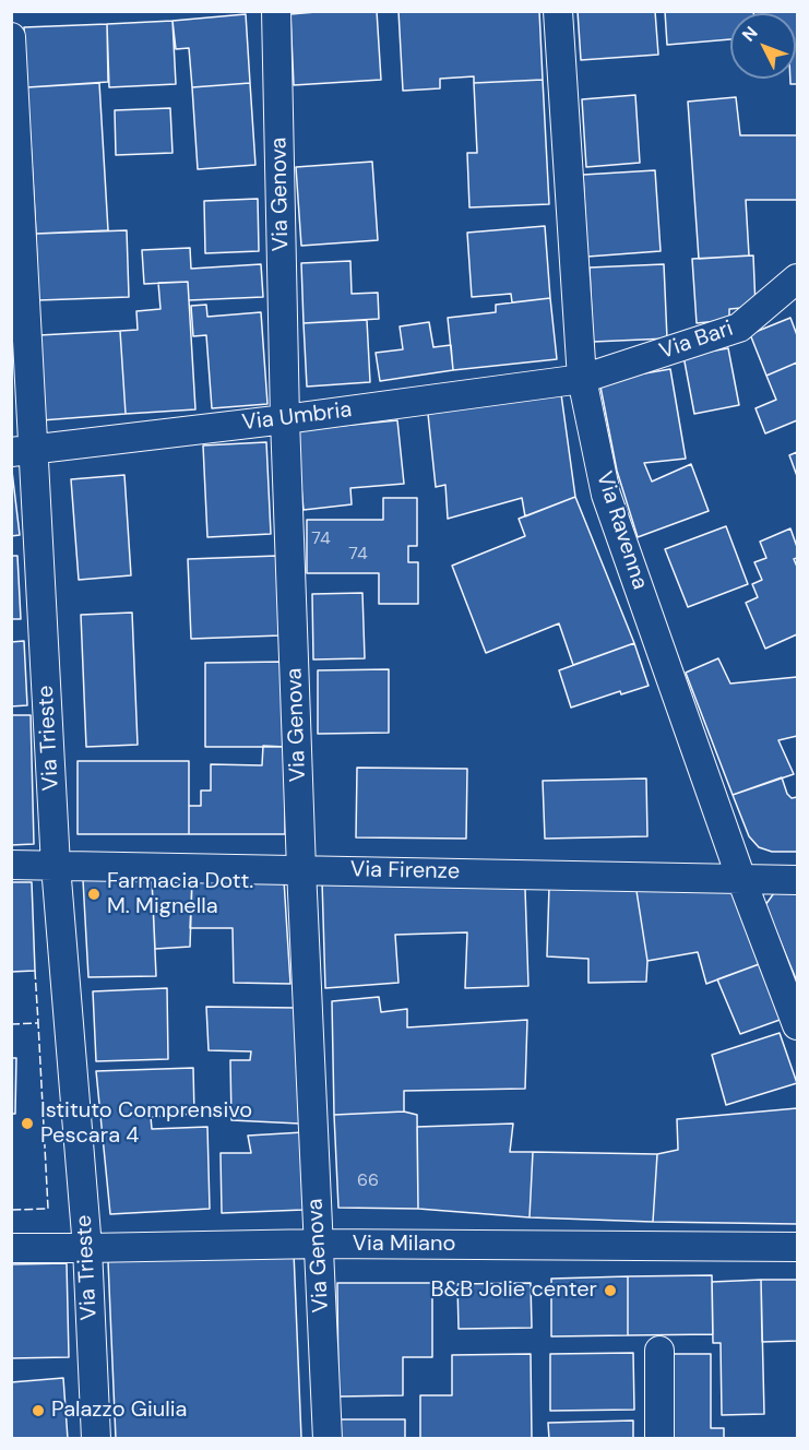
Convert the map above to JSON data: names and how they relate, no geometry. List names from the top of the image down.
{
  "streets": {
    "street": [
      "Via Genova",
      "Via Bari",
      "Via Umbria",
      "Via Ravenna",
      "Via Trieste",
      "Via Firenze",
      "Via Milano"
    ]
  },
  "crossings": [
    ["Via Genova", "Via Umbria"],
    ["Via Genova", "Via Firenze"],
    ["Via Genova", "Via Milano"],
    ["Via Bari", "Via Umbria"],
    ["Via Bari", "Via Ravenna"],
    ["Via Umbria", "Via Ravenna"],
    ["Via Umbria", "Via Trieste"],
    ["Via Ravenna", "Via Firenze"],
    ["Via Trieste", "Via Firenze"],
    ["Via Trieste", "Via Milano"]
  ],
  "places": [
    "Farmacia Dott. M. Mignella",
    "Istituto Comprensivo Pescara 4",
    "B&B Jolie center",
    "Palazzo Giulia"
  ],
  "house_numbers": ["74", "74", "66"],
  "north": "top left"
}
